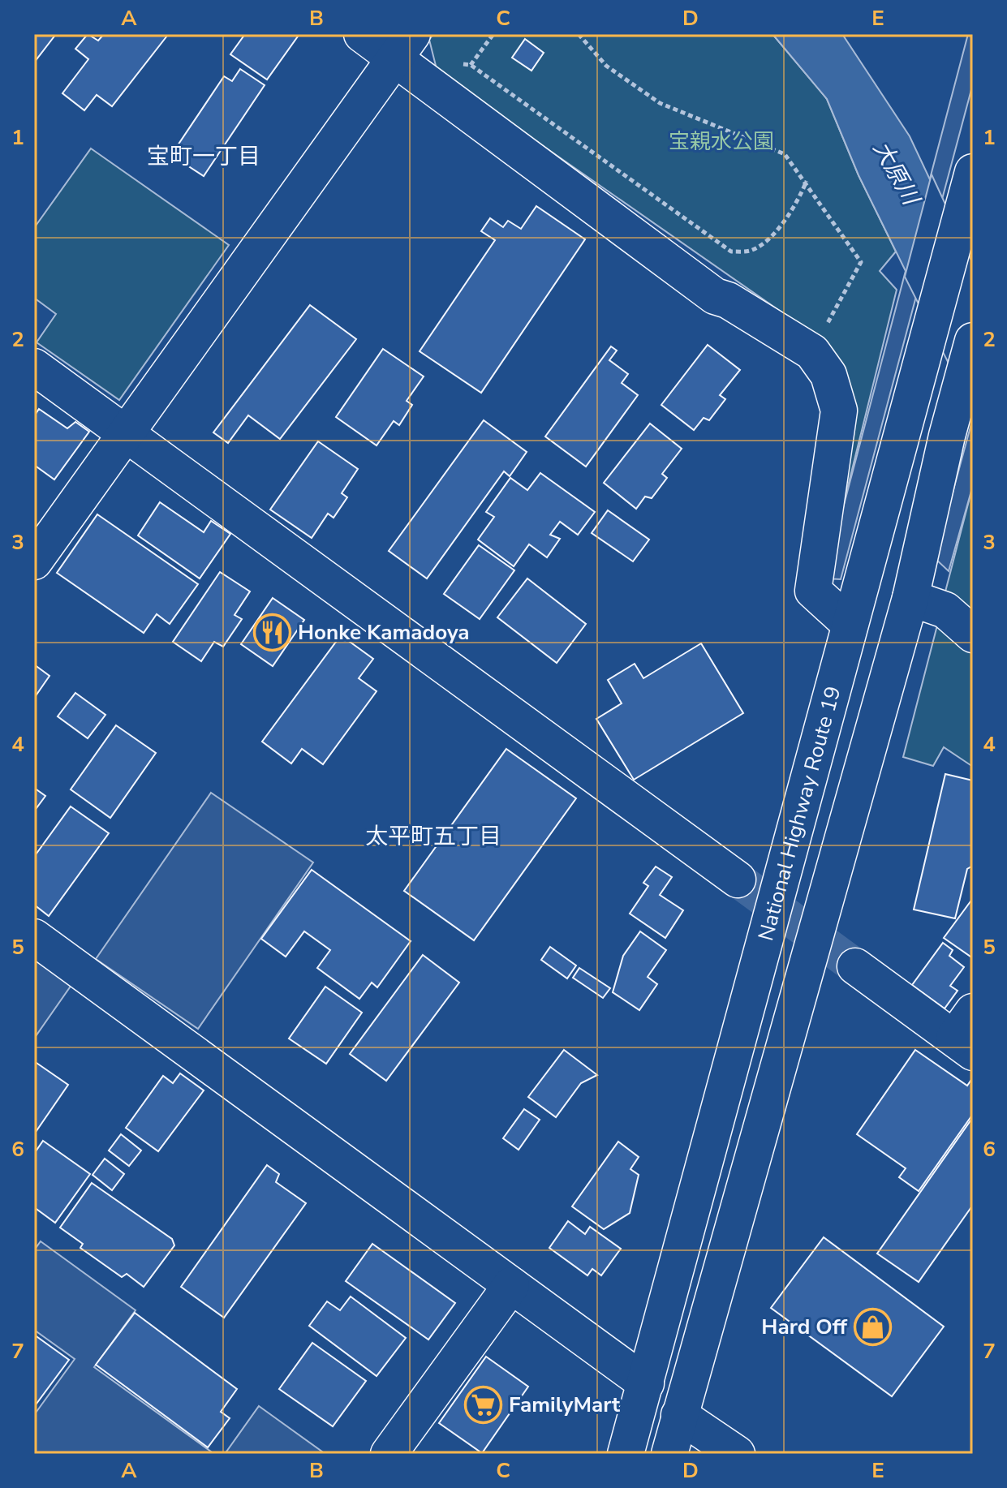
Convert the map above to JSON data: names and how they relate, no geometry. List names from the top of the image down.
{
  "streets": {
    "main road": ["National Highway Route 19"]
  },
  "districts": ["宝町一丁目", "太平町五丁目"],
  "water": ["大原川"],
  "parks": ["宝親水公園"],
  "places": {
    "restaurant": ["Honke Kamadoya"],
    "shop": ["Hard Off"],
    "supermarket": ["FamilyMart"]
  },
  "grid": {
    "columns": [
      "A",
      "B",
      "C",
      "D",
      "E"
    ],
    "rows": [
      "1",
      "2",
      "3",
      "4",
      "5",
      "6",
      "7"
    ]
  }
}
